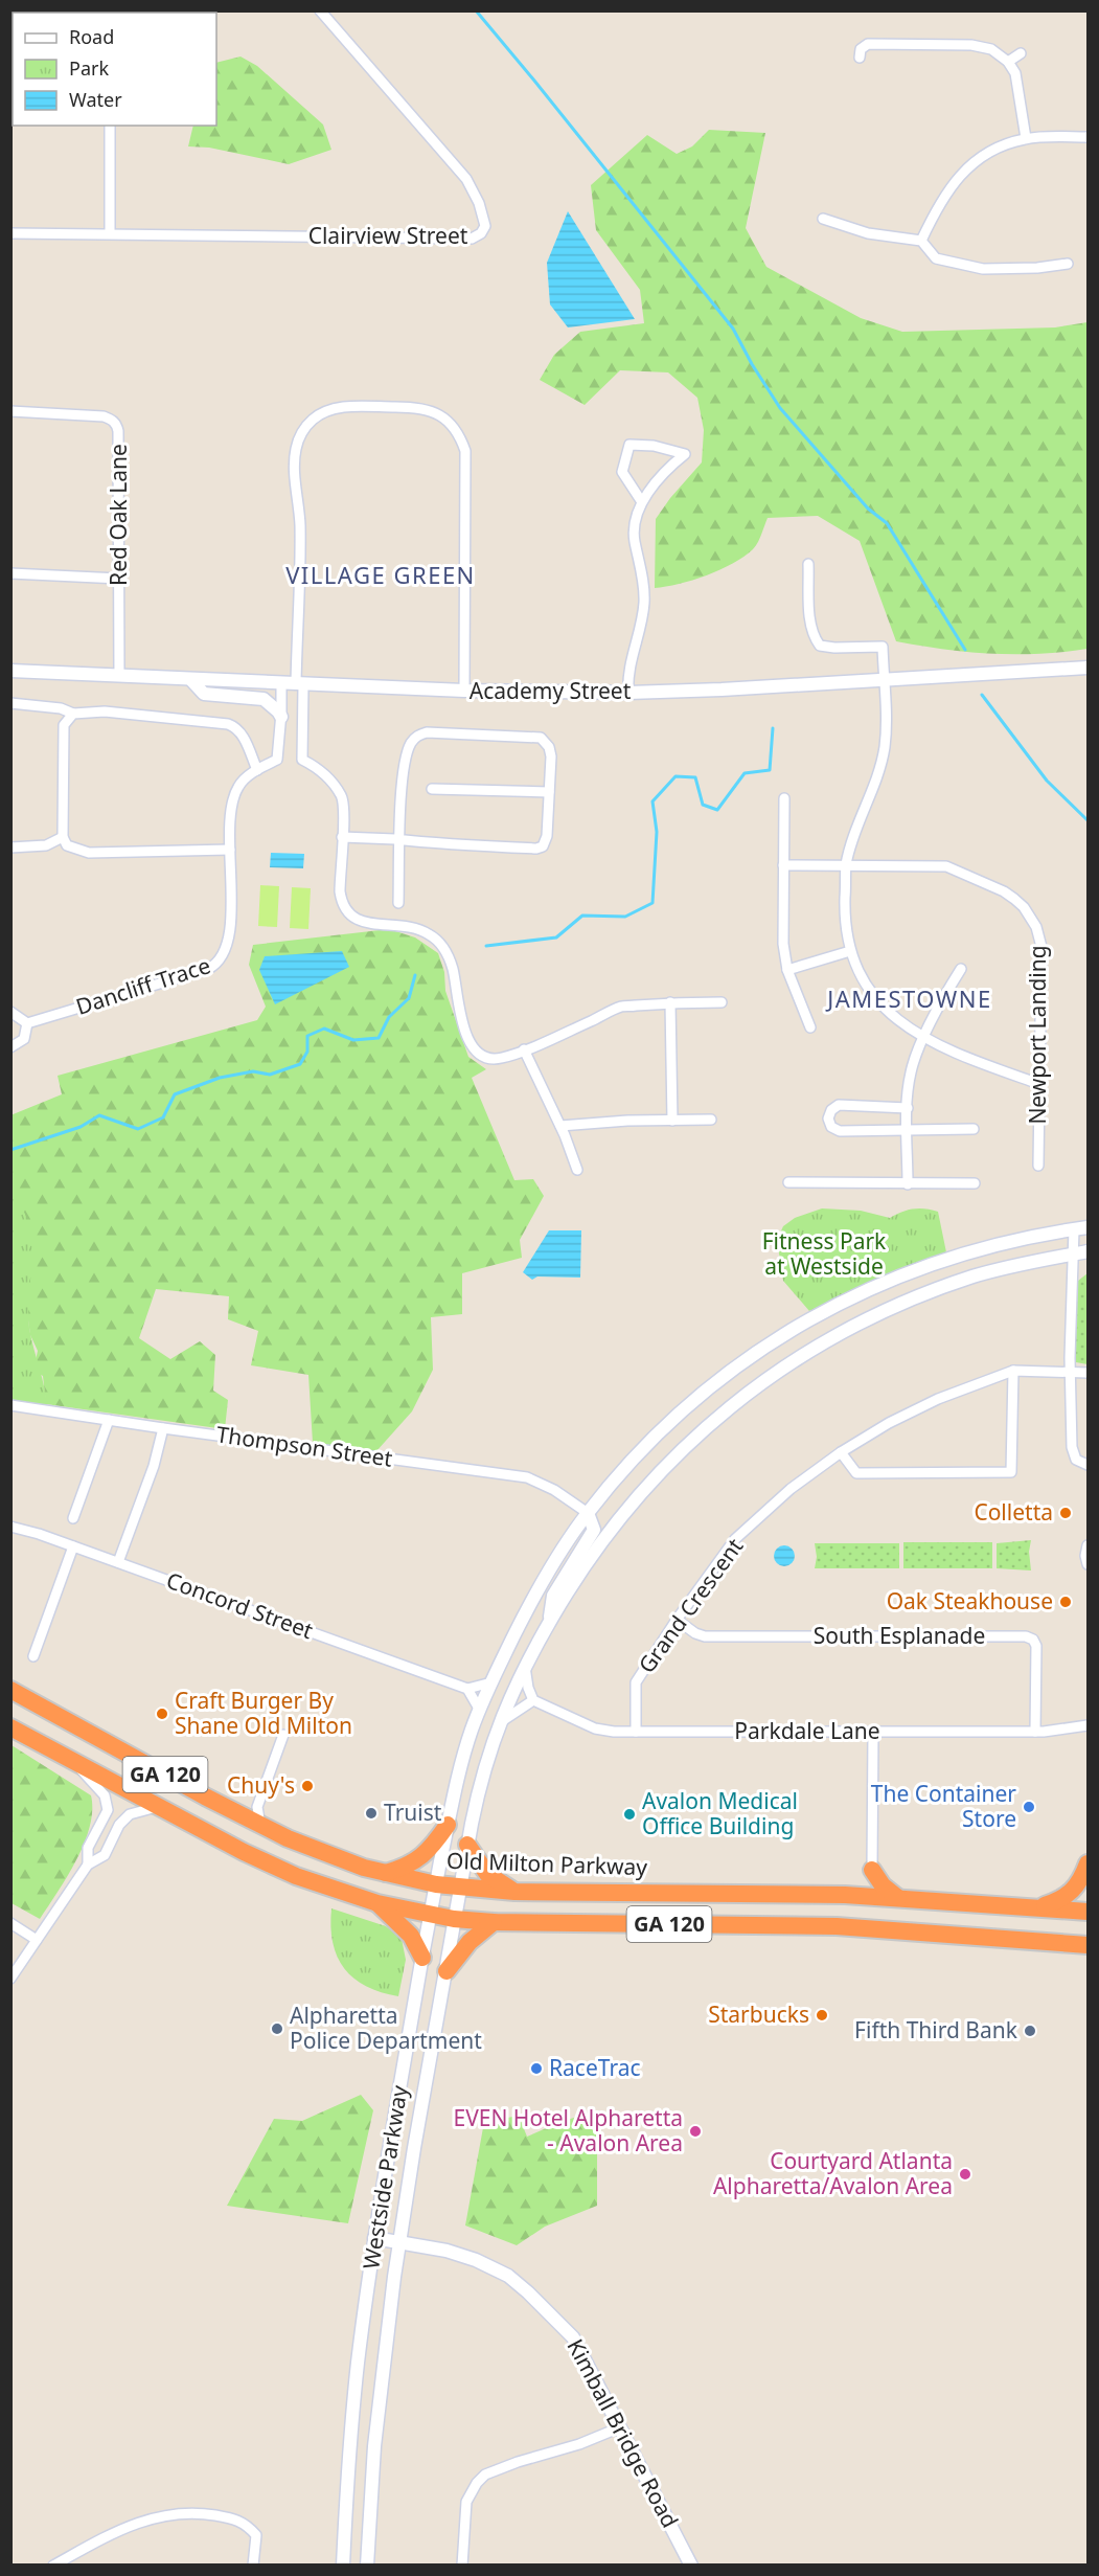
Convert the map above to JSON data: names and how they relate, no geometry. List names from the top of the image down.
{
  "streets": {
    "highway": ["GA 120", "Old Milton Parkway"],
    "main road": ["Academy Street", "Westside Parkway", "Kimball Bridge Road"],
    "street": [
      "Clairview Street",
      "Red Oak Lane",
      "Dancliff Trace",
      "Newport Landing",
      "Thompson Street",
      "Concord Street",
      "Grand Crescent",
      "South Esplanade",
      "Parkdale Lane"
    ]
  },
  "crossings": [
    ["Red Oak Lane", "Academy Street"],
    ["Academy Street", "Dancliff Trace"],
    ["Thompson Street", "Westside Parkway"],
    ["Grand Crescent", "South Esplanade"],
    ["Grand Crescent", "Parkdale Lane"],
    ["South Esplanade", "Parkdale Lane"],
    ["GA 120", "Westside Parkway"],
    ["Old Milton Parkway", "Westside Parkway"],
    ["Westside Parkway", "Kimball Bridge Road"]
  ],
  "districts": ["VILLAGE GREEN", "JAMESTOWNE"],
  "parks": ["Fitness Park at Westside"],
  "places": [
    "Colletta",
    "Oak Steakhouse",
    "Craft Burger By Shane Old Milton",
    "Chuy's",
    "The Container Store",
    "Truist",
    "Avalon Medical Office Building",
    "Starbucks",
    "Alpharetta Police Department",
    "Fifth Third Bank",
    "RaceTrac",
    "EVEN Hotel Alpharetta - Avalon Area",
    "Courtyard Atlanta Alpharetta/Avalon Area"
  ],
  "legend": ["Road", "Park", "Water"]
}
